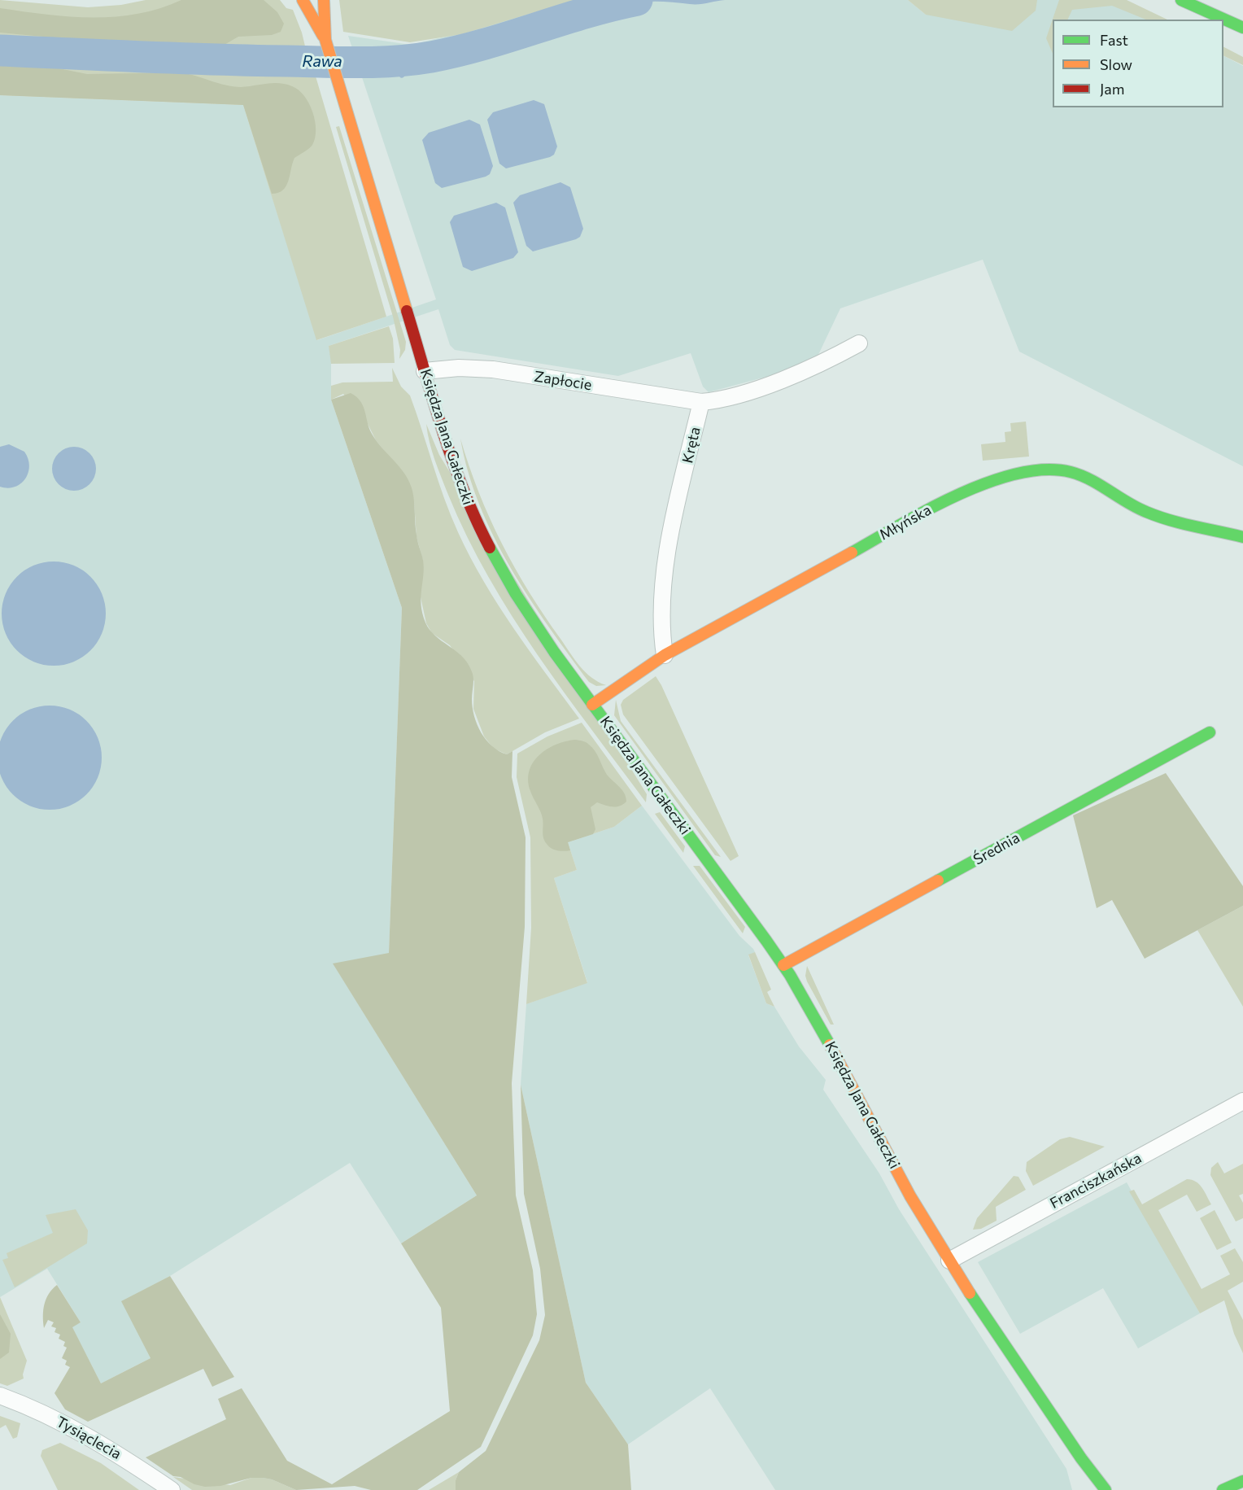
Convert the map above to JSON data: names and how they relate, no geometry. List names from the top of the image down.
{
  "streets": {
    "main road": ["Księdza Jana Gałeczki", "Młyńska", "Średnia"],
    "street": [
      "Zapłocie",
      "Kręta",
      "Franciszkańska",
      "Tysiąclecia"
    ]
  },
  "crossings": [
    ["Zapłocie", "Księdza Jana Gałeczki"],
    ["Zapłocie", "Kręta"],
    ["Księdza Jana Gałeczki", "Młyńska"],
    ["Księdza Jana Gałeczki", "Średnia"],
    ["Księdza Jana Gałeczki", "Franciszkańska"],
    ["Kręta", "Młyńska"]
  ],
  "water": ["Rawa"],
  "legend": ["Fast", "Slow", "Jam"]
}
